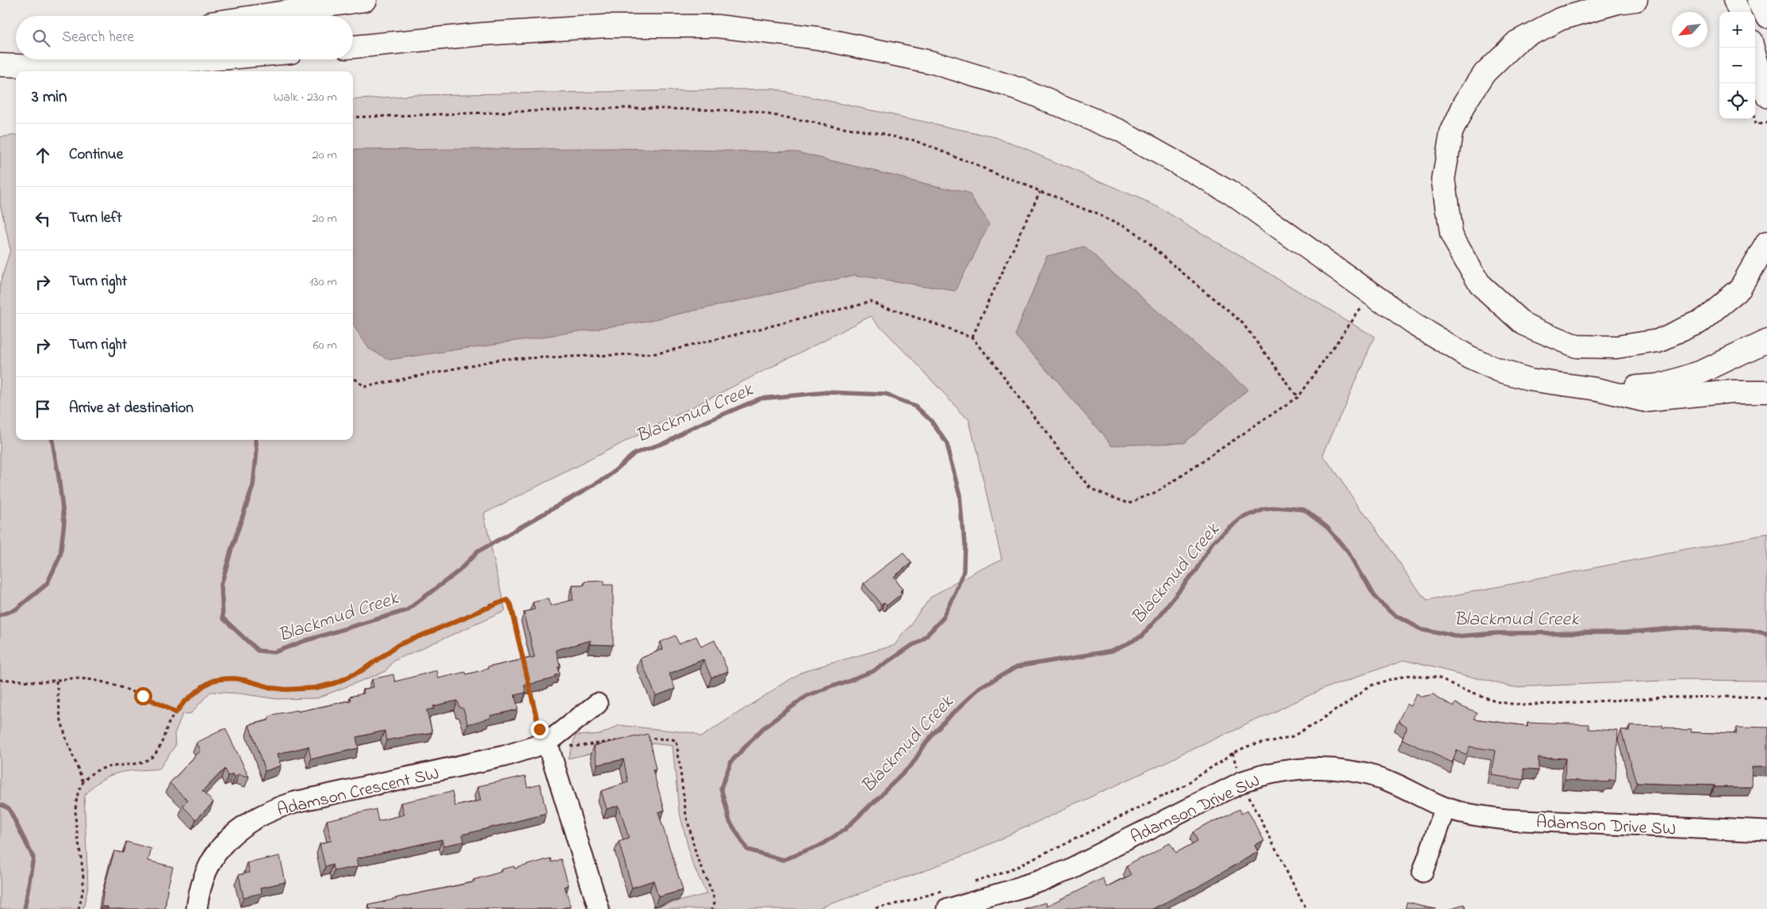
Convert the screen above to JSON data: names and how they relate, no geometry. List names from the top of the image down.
{
  "streets": {
    "street": ["Adamson Crescent SW", "Adamson Drive SW"]
  },
  "water": ["Blackmud Creek"],
  "north": "bottom left",
  "page": {
    "map_buttons": ["+", "−"],
    "search": "Search here",
    "heading": ["3 min", "Walk · 230 m"],
    "list": [
      ["Continue", "20 m"],
      ["Turn left", "20 m"],
      ["Turn right", "130 m"],
      ["Turn right", "60 m"],
      "Arrive at destination"
    ]
  }
}
